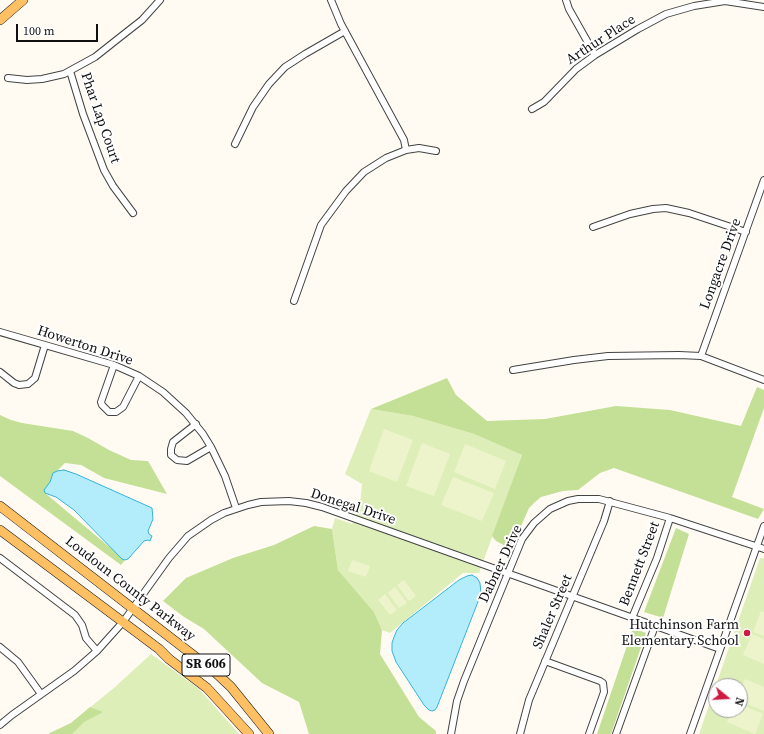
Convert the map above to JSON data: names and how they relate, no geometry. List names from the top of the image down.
{
  "streets": {
    "main road": ["Loudoun County Parkway", "SR 606"],
    "street": [
      "Arthur Place",
      "Phar Lap Court",
      "Longacre Drive",
      "Howerton Drive",
      "Donegal Drive",
      "Dabner Drive",
      "Bennett Street",
      "Shaler Street"
    ]
  },
  "crossings": [
    ["Howerton Drive", "Donegal Drive"],
    ["Donegal Drive", "Dabner Drive"],
    ["Donegal Drive", "Bennett Street"],
    ["Donegal Drive", "Loudoun County Parkway"],
    ["Donegal Drive", "Shaler Street"],
    ["Donegal Drive", "SR 606"],
    ["Dabner Drive", "Bennett Street"],
    ["Dabner Drive", "Shaler Street"]
  ],
  "places": ["Hutchinson Farm Elementary School"],
  "scale_bar": "100 m",
  "north": "right"
}
